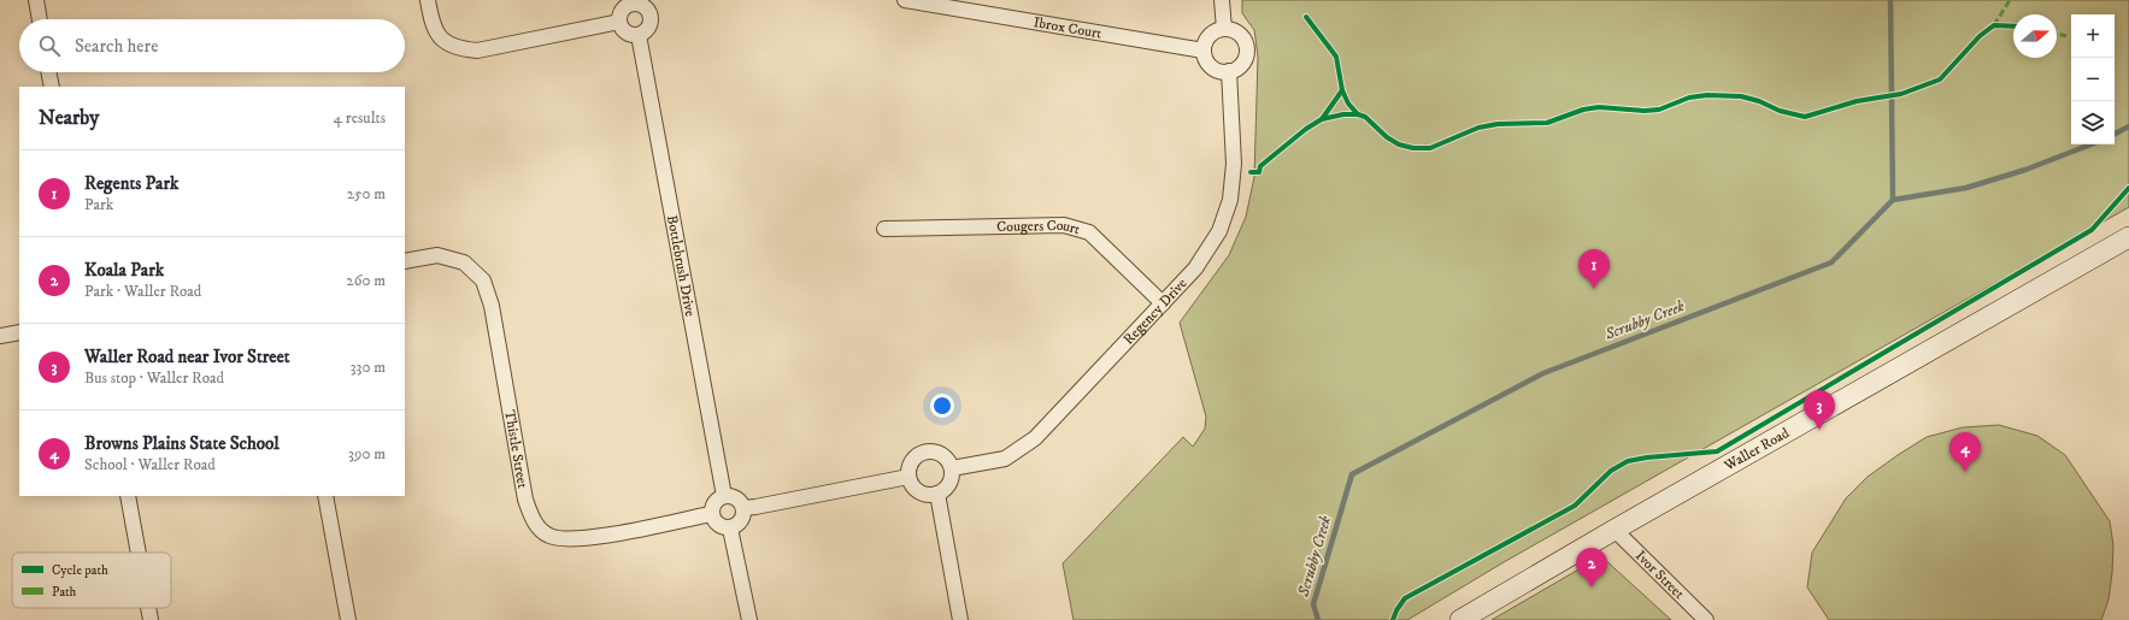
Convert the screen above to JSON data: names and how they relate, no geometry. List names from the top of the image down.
{
  "streets": {
    "street": [
      "Ibrox Court",
      "Cougers Court",
      "Bottlebrush Drive",
      "Regency Drive",
      "Thistle Street",
      "Waller Road",
      "Ivor Street"
    ]
  },
  "crossings": [
    ["Ibrox Court", "Regency Drive"],
    ["Cougers Court", "Regency Drive"],
    ["Bottlebrush Drive", "Thistle Street"],
    ["Waller Road", "Ivor Street"]
  ],
  "water": ["Scrubby Creek"],
  "legend": ["Cycle path", "Path"],
  "north": "right",
  "page": {
    "map_buttons": ["+", "−"],
    "search": "Search here",
    "heading": ["Nearby", "4 results"],
    "list": [
      {
        "mark": "1",
        "name": "Regents Park",
        "note": "Park",
        "value": "250 m"
      },
      {
        "mark": "2",
        "name": "Koala Park",
        "note": "Park · Waller Road",
        "value": "260 m"
      },
      {
        "mark": "3",
        "name": "Waller Road near Ivor Street",
        "note": "Bus stop · Waller Road",
        "value": "330 m"
      },
      {
        "mark": "4",
        "name": "Browns Plains State School",
        "note": "School · Waller Road",
        "value": "390 m"
      }
    ],
    "pins": [
      "1",
      "3",
      "4",
      "2"
    ]
  }
}
